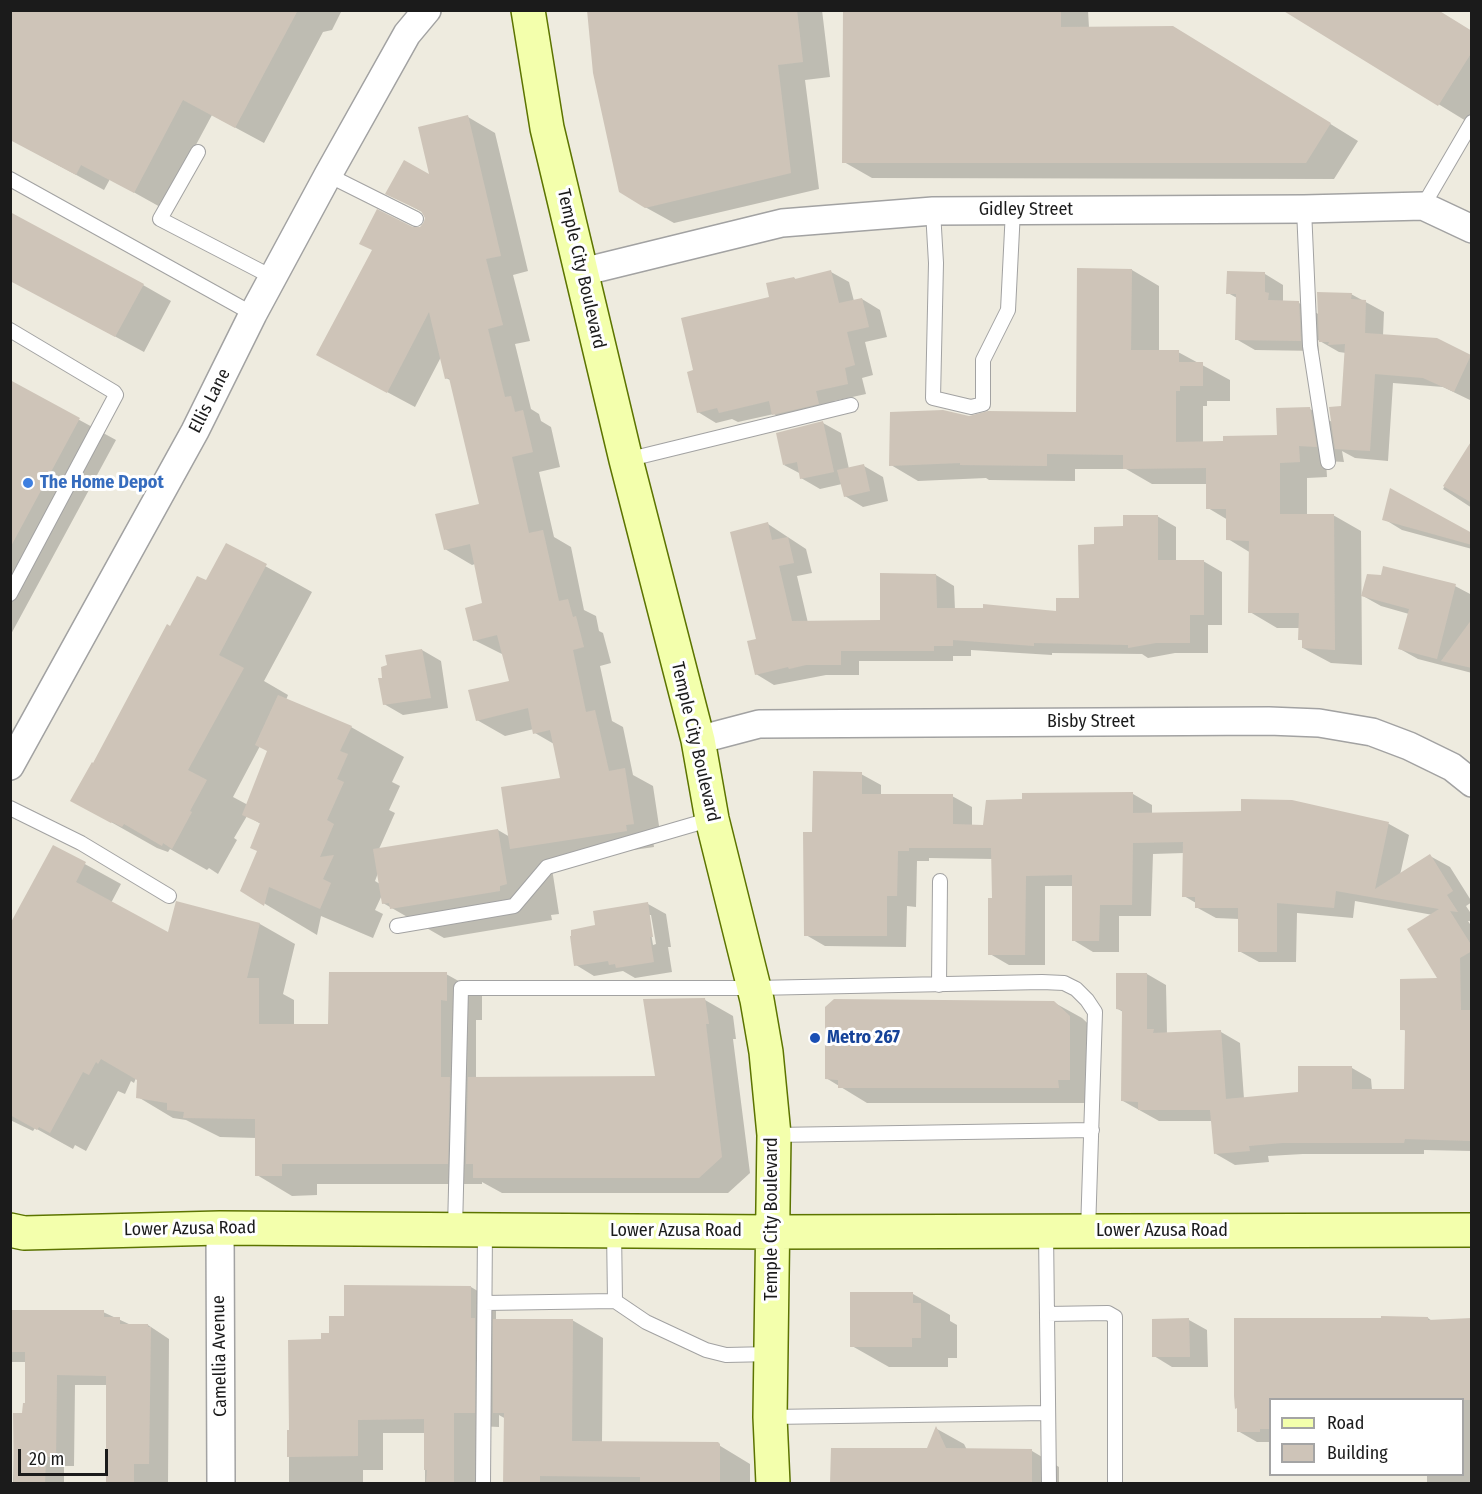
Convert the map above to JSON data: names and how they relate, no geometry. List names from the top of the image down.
{
  "streets": {
    "main road": ["Temple City Boulevard", "Lower Azusa Road"],
    "street": [
      "Gidley Street",
      "Ellis Lane",
      "Bisby Street",
      "Camellia Avenue"
    ]
  },
  "crossings": [
    ["Gidley Street", "Temple City Boulevard"],
    ["Temple City Boulevard", "Bisby Street"],
    ["Temple City Boulevard", "Lower Azusa Road"],
    ["Lower Azusa Road", "Camellia Avenue"]
  ],
  "places": ["The Home Depot", "Metro 267"],
  "legend": ["Road", "Building"],
  "scale_bar": "20 m"
}
